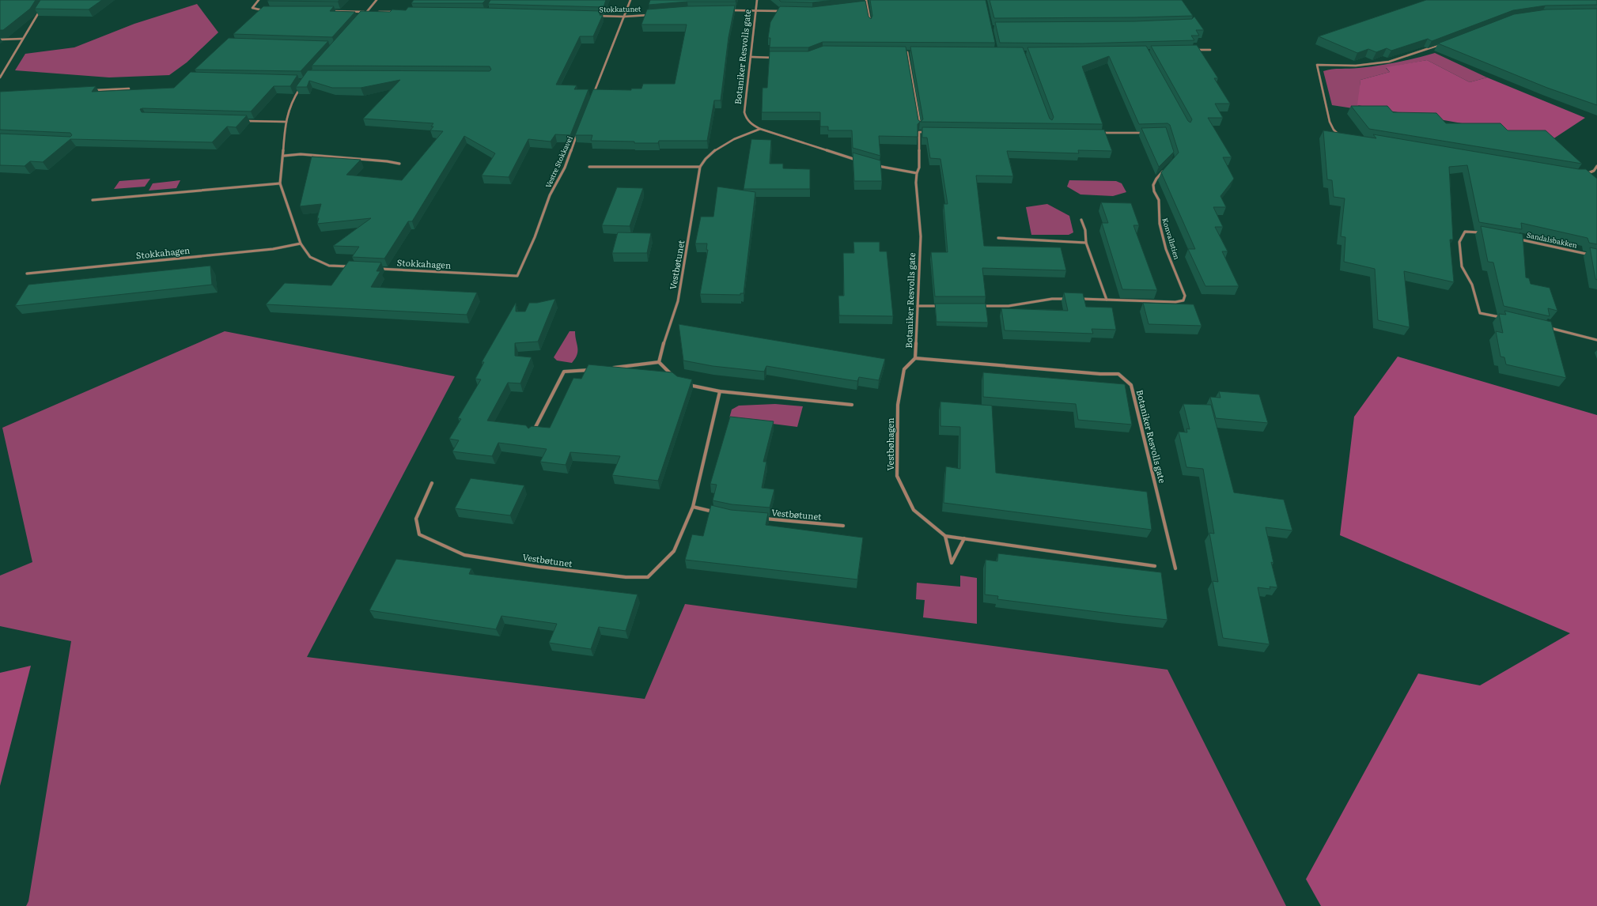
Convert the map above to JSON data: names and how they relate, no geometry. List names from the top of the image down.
{
  "streets": {
    "street": [
      "Stokkatunet",
      "Botaniker Resvolls gate",
      "Vestre Stokkavei",
      "Konvallstien",
      "Sandalsbakken",
      "Stokkahagen",
      "Vestbøtunet",
      "Vestbøhagen"
    ]
  },
  "crossings": [
    ["Botaniker Resvolls gate", "Vestbøtunet"],
    ["Botaniker Resvolls gate", "Vestbøhagen"],
    ["Vestre Stokkavei", "Stokkahagen"]
  ]
}
